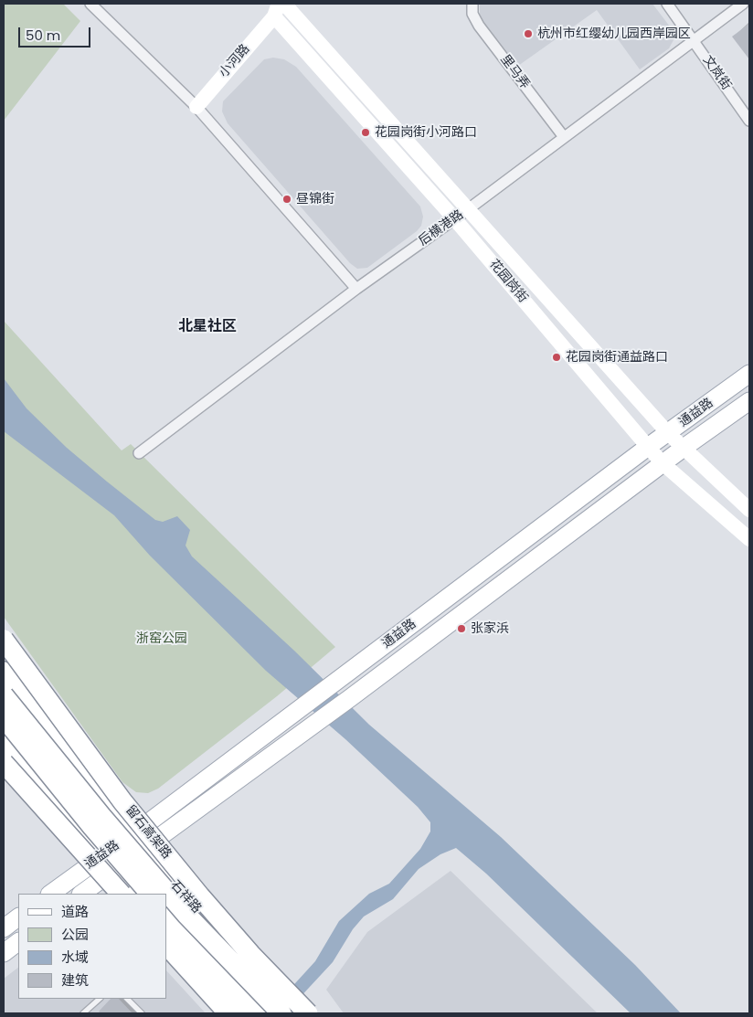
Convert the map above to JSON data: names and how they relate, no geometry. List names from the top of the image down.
{
  "streets": {
    "highway": ["留石高架路"],
    "main road": ["通益路", "石祥路"],
    "street": [
      "小河路",
      "里马弄",
      "文岚街",
      "后横港路",
      "花园岗街"
    ]
  },
  "crossings": [
    ["小河路", "花园岗街"],
    ["里马弄", "后横港路"],
    ["文岚街", "后横港路"],
    ["后横港路", "花园岗街"],
    ["花园岗街", "通益路"],
    ["通益路", "石祥路"],
    ["留石高架路", "石祥路"]
  ],
  "districts": ["北星社区"],
  "parks": ["浙窑公园"],
  "places": [
    "杭州市红缨幼儿园西岸园区",
    "花园岗街小河路口",
    "昼锦街",
    "花园岗街通益路口",
    "张家浜"
  ],
  "legend": [
    "道路",
    "公园",
    "水域",
    "建筑"
  ],
  "scale_bar": "50 m"
}
